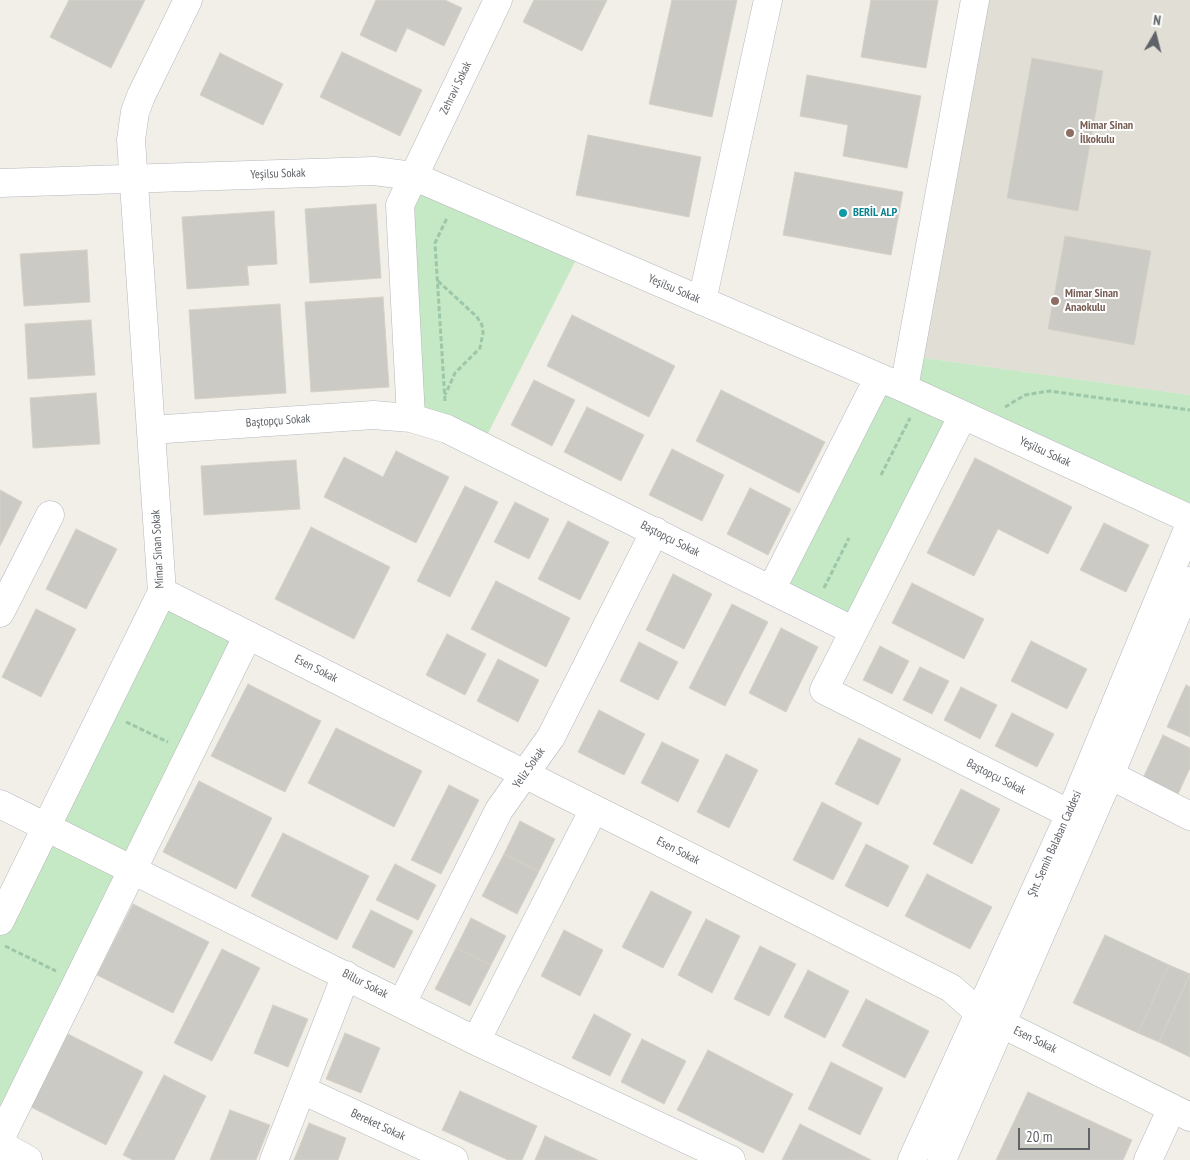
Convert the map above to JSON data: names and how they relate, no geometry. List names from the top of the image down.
{
  "streets": {
    "street": [
      "Zehravi Sokak",
      "Yeşilsu Sokak",
      "Baştopçu Sokak",
      "Mimar Sinan Sokak",
      "Esen Sokak",
      "Yeliz Sokak",
      "Şht. Semih Balaban Caddesi",
      "Billur Sokak",
      "Bereket Sokak"
    ]
  },
  "crossings": [
    ["Zehravi Sokak", "Yeşilsu Sokak"],
    ["Zehravi Sokak", "Baştopçu Sokak"],
    ["Yeşilsu Sokak", "Mimar Sinan Sokak"],
    ["Baştopçu Sokak", "Mimar Sinan Sokak"],
    ["Baştopçu Sokak", "Yeliz Sokak"],
    ["Baştopçu Sokak", "Şht. Semih Balaban Caddesi"],
    ["Mimar Sinan Sokak", "Esen Sokak"],
    ["Mimar Sinan Sokak", "Billur Sokak"],
    ["Esen Sokak", "Yeliz Sokak"],
    ["Esen Sokak", "Şht. Semih Balaban Caddesi"],
    ["Yeliz Sokak", "Billur Sokak"]
  ],
  "places": ["Mimar Sinan İlkokulu", "BERİL ALP", "Mimar Sinan Anaokulu"],
  "scale_bar": "20 m",
  "north": "top"
}
